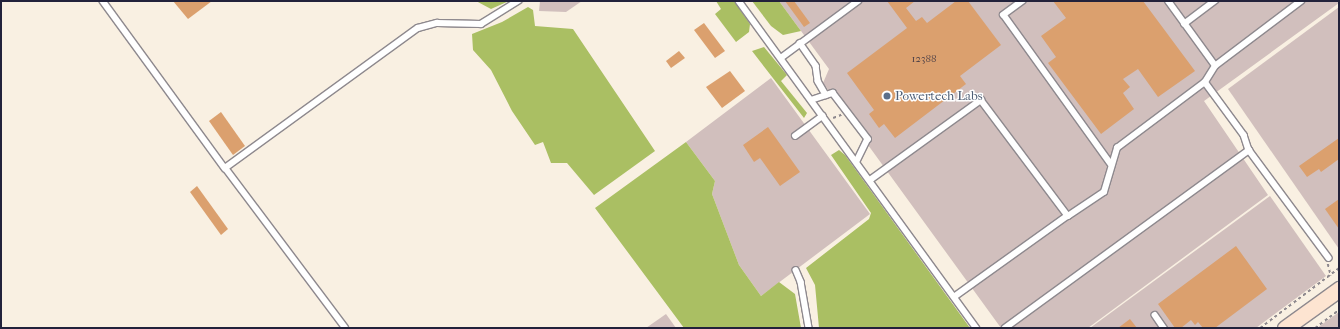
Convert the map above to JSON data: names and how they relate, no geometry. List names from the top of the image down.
{
  "places": ["Powertech Labs"],
  "house_numbers": ["12388"]
}
